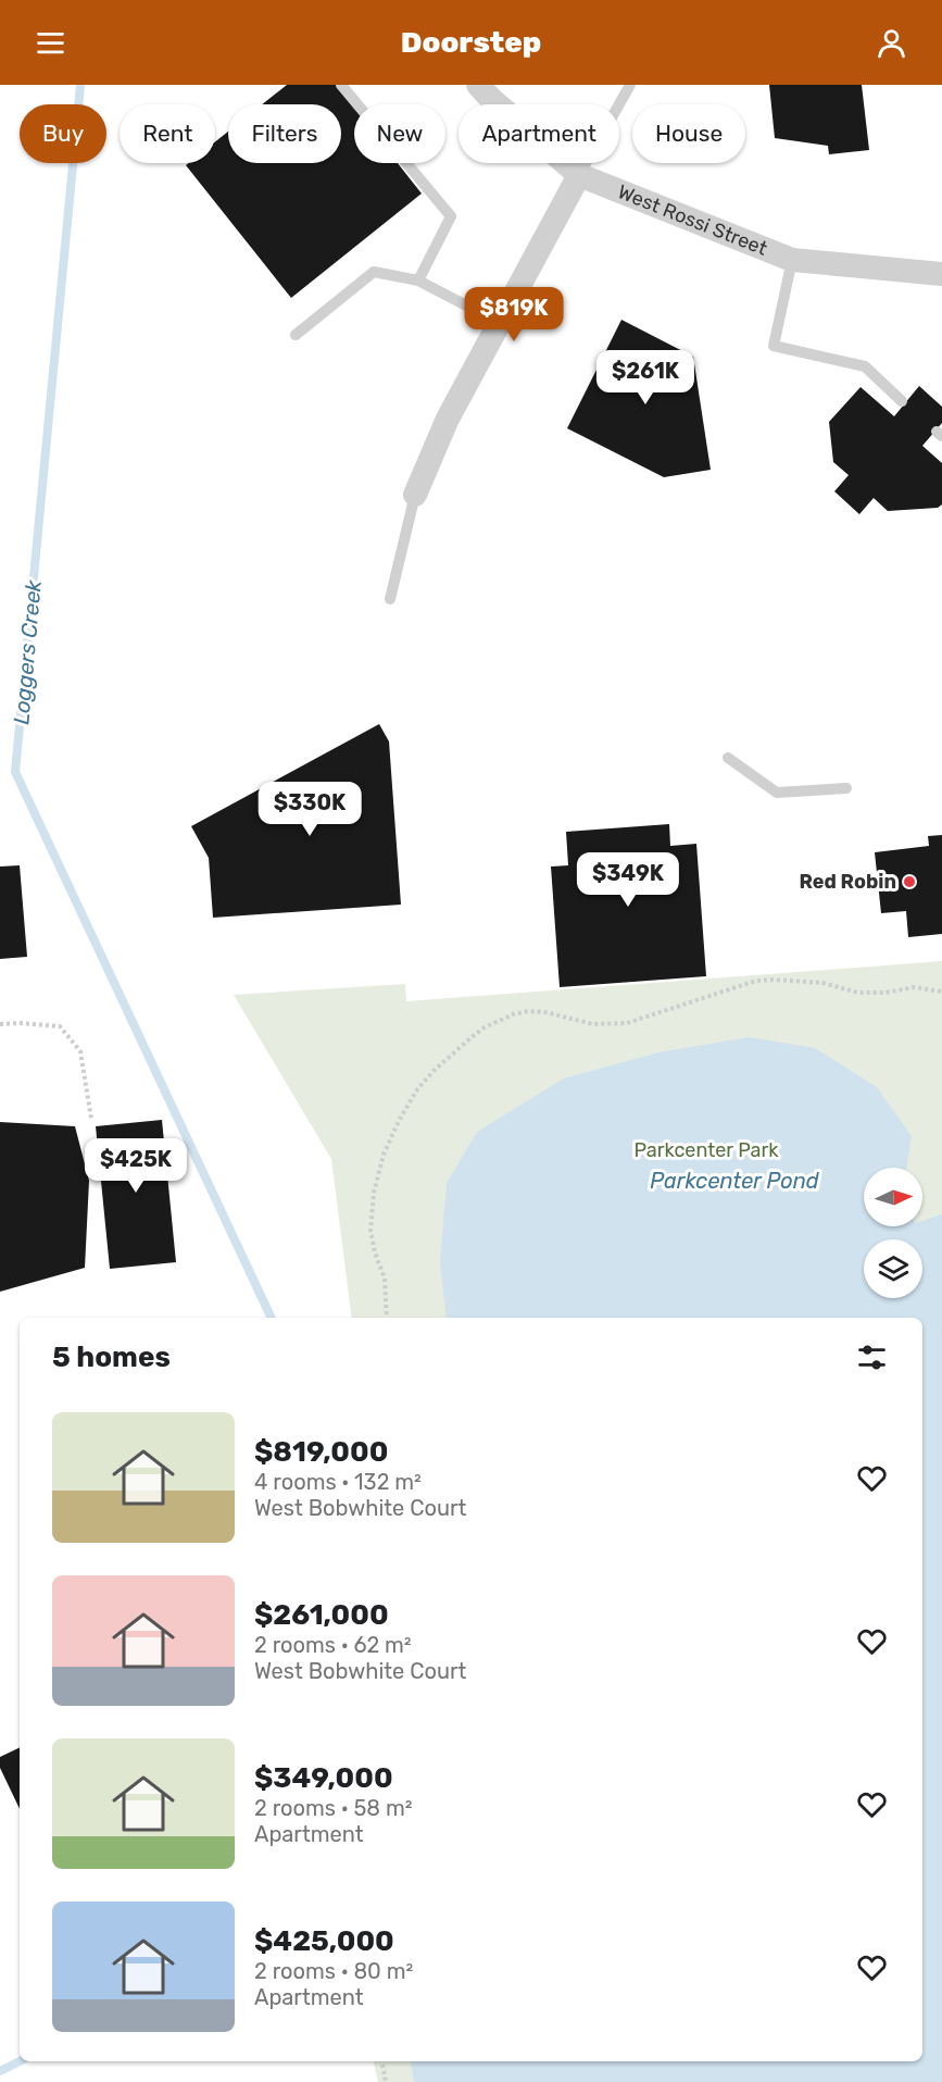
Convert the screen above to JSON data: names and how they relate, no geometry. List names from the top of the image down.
{
  "streets": {
    "street": ["West Rossi Street"]
  },
  "water": ["Loggers Creek", "Parkcenter Pond"],
  "parks": ["Parkcenter Park"],
  "places": ["Red Robin"],
  "north": "right",
  "page": {
    "header": "Doorstep",
    "chip": [
      "Buy",
      "Rent",
      "Filters",
      "New",
      "Apartment",
      "House"
    ],
    "price": [
      "$819K",
      "$261K",
      "$330K",
      "$349K",
      "$425K"
    ],
    "heading": "5 homes",
    "list": [
      {
        "name": "$819,000",
        "note": "4 rooms · 132 m² · West Bobwhite Court"
      },
      {
        "name": "$261,000",
        "note": "2 rooms · 62 m² · West Bobwhite Court"
      },
      {
        "name": "$349,000",
        "note": "2 rooms · 58 m² · Apartment"
      },
      {
        "name": "$425,000",
        "note": "2 rooms · 80 m² · Apartment"
      }
    ]
  }
}
